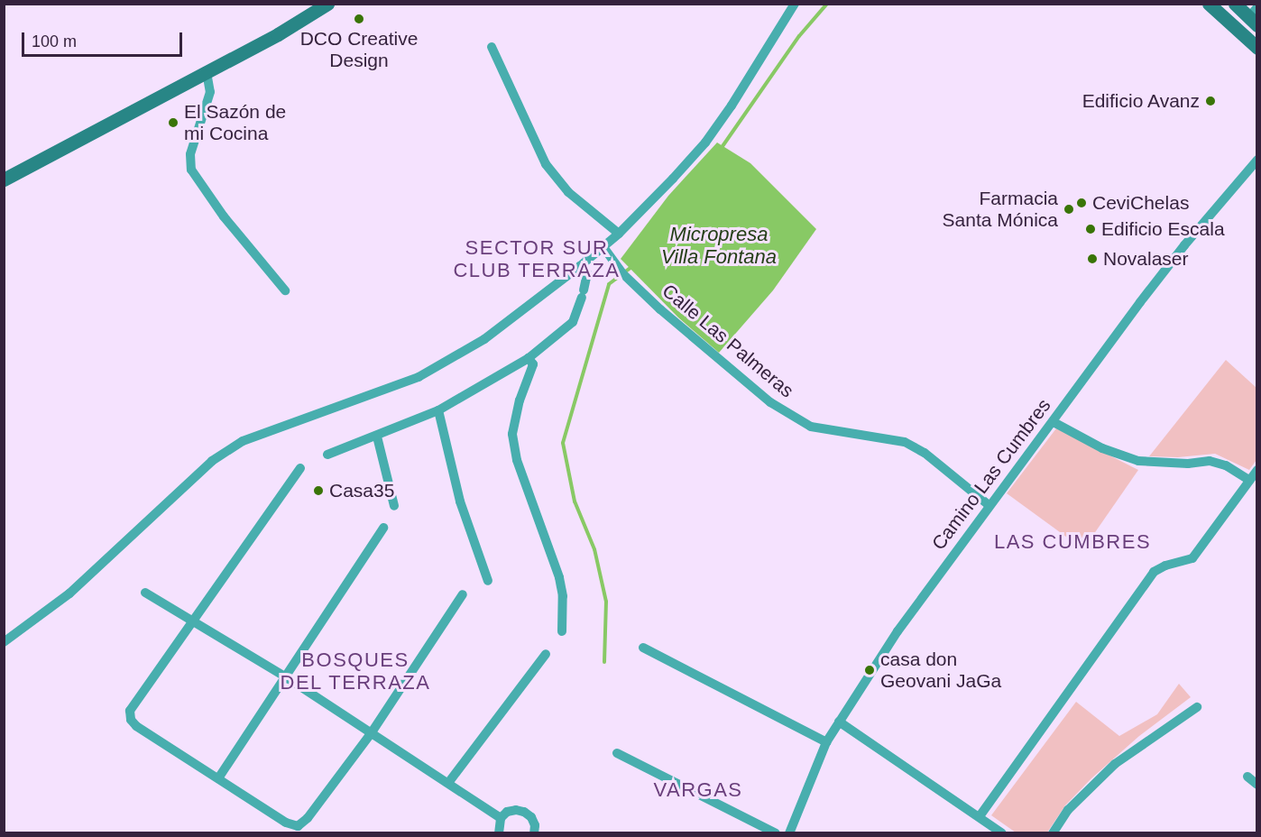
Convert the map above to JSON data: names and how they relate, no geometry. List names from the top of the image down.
{
  "streets": {
    "street": ["Calle Las Palmeras", "Camino Las Cumbres"]
  },
  "crossings": [
    ["Calle Las Palmeras", "Camino Las Cumbres"]
  ],
  "districts": [
    "SECTOR SUR CLUB TERRAZA",
    "LAS CUMBRES",
    "BOSQUES DEL TERRAZA",
    "VARGAS"
  ],
  "water": ["Micropresa Villa Fontana"],
  "places": [
    "DCO Creative Design",
    "Edificio Avanz",
    "El Sazón de mi Cocina",
    "CeviChelas",
    "Farmacia Santa Mónica",
    "Edificio Escala",
    "Novalaser",
    "Casa35",
    "casa don Geovani JaGa"
  ],
  "scale_bar": "100 m"
}
